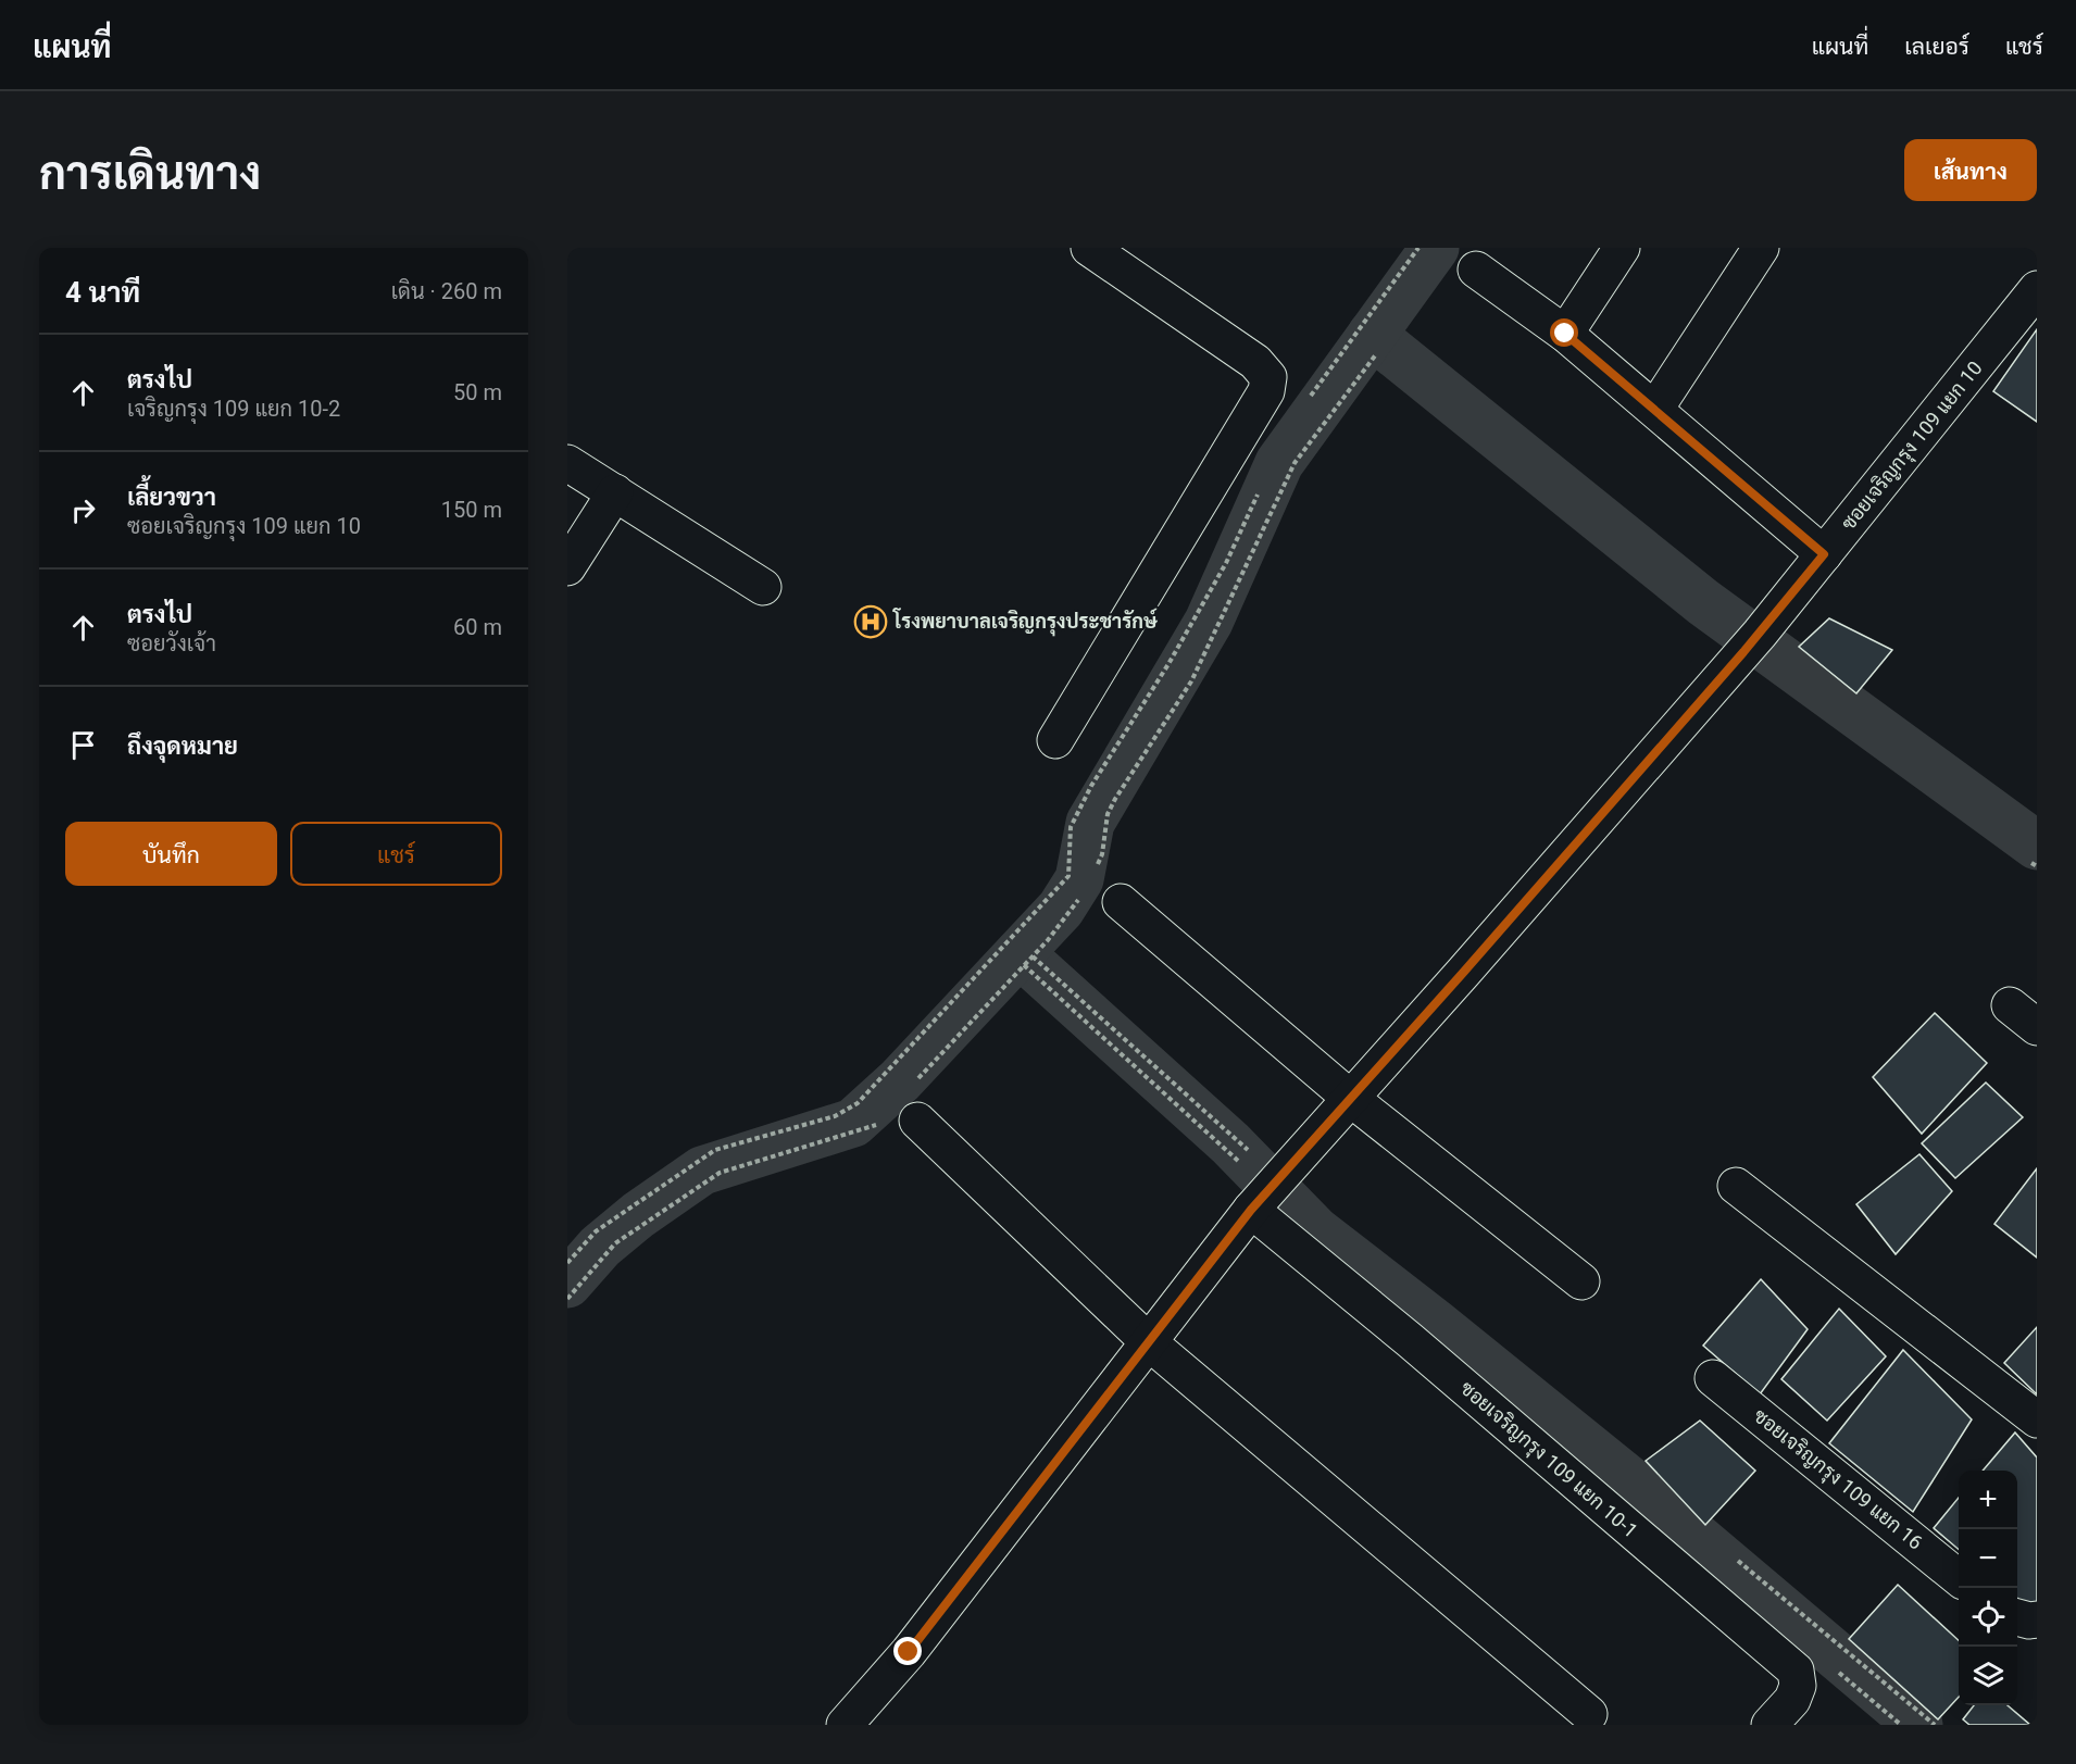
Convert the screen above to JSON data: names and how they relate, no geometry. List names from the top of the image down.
{
  "streets": {
    "street": ["ซอยเจริญกรุง 109 แยก 10", "ซอยเจริญกรุง 109 แยก 10-1", "ซอยเจริญกรุง 109 แยก 16"]
  },
  "crossings": [
    ["ซอยเจริญกรุง 109 แยก 10", "ซอยเจริญกรุง 109 แยก 10-1"]
  ],
  "places": {
    "hospital": ["โรงพยาบาลเจริญกรุงประชารักษ์"]
  },
  "page": {
    "header": "แผนที่",
    "nav": ["แผนที่", "เลเยอร์", "แชร์"],
    "buttons": [
      "เส้นทาง",
      ["บันทึก", "แชร์"]
    ],
    "title": "การเดินทาง",
    "heading": ["4 นาที", "เดิน · 260 m"],
    "list": [
      ["ตรงไป", "เจริญกรุง 109 แยก 10-2", "50 m"],
      ["เลี้ยวขวา", "ซอยเจริญกรุง 109 แยก 10", "150 m"],
      ["ตรงไป", "ซอยวังเจ้า", "60 m"],
      "ถึงจุดหมาย"
    ],
    "map_buttons": ["+", "−"]
  }
}
